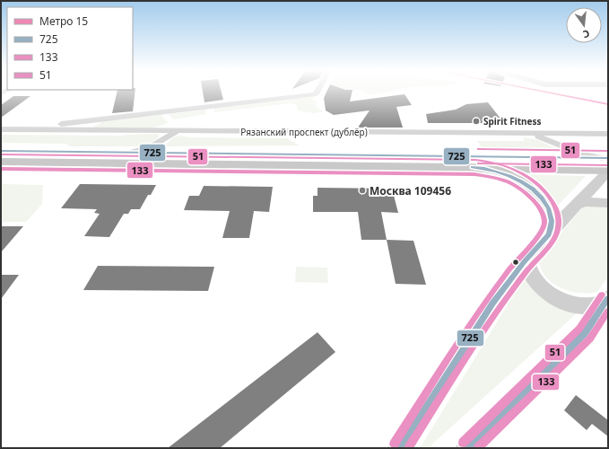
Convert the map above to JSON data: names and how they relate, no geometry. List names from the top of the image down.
{
  "streets": {
    "street": ["Рязанский проспект (дублёр)"]
  },
  "places": ["Spirit Fitness", "Москва 109456"],
  "lines": [
    "metro line 15",
    "transit line 51",
    "transit line 725",
    "transit line 133"
  ],
  "legend": [
    "Метро 15",
    "725",
    "133",
    "51"
  ],
  "north": "bottom"
}
